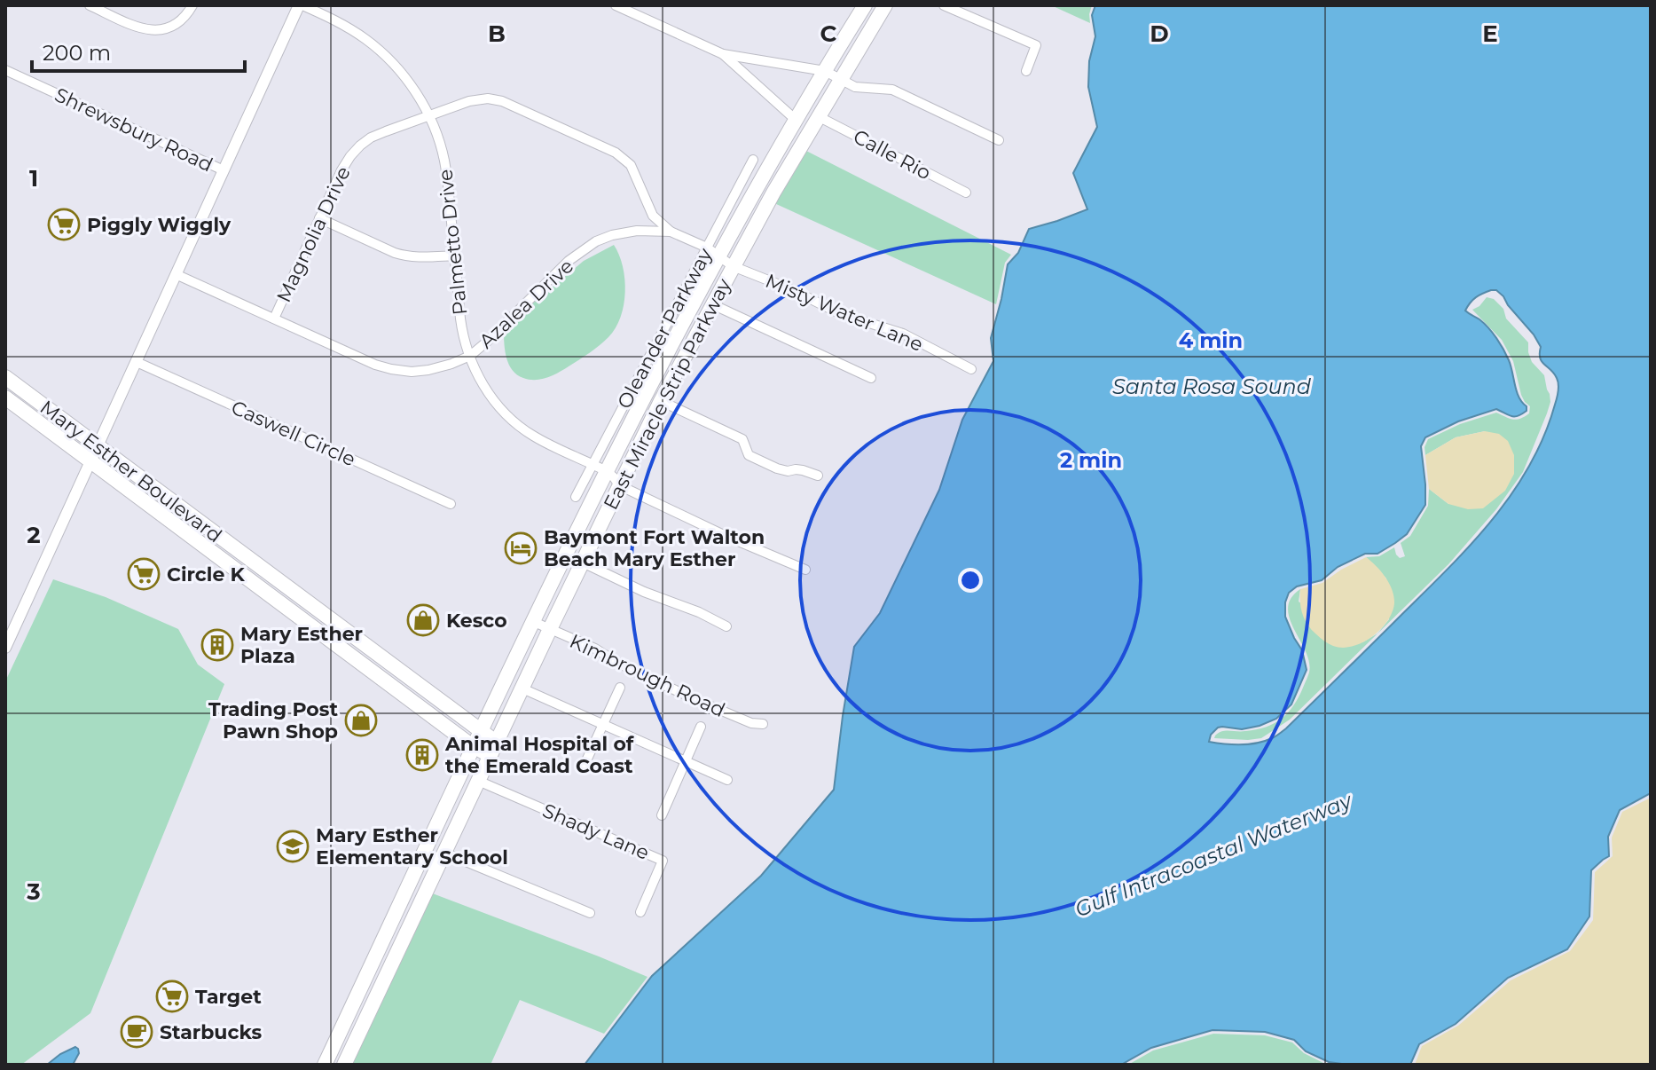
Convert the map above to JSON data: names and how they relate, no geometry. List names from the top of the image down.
{
  "streets": {
    "main road": ["East Miracle Strip Parkway", "Mary Esther Boulevard"],
    "street": [
      "Shrewsbury Road",
      "Calle Rio",
      "Magnolia Drive",
      "Palmetto Drive",
      "Azalea Drive",
      "Misty Water Lane",
      "Oleander Parkway",
      "Caswell Circle",
      "Kimbrough Road",
      "Shady Lane"
    ]
  },
  "crossings": [
    ["Calle Rio", "East Miracle Strip Parkway"],
    ["Magnolia Drive", "Palmetto Drive"],
    ["Magnolia Drive", "Azalea Drive"],
    ["Palmetto Drive", "Azalea Drive"],
    ["Palmetto Drive", "Oleander Parkway"],
    ["Palmetto Drive", "East Miracle Strip Parkway"],
    ["Azalea Drive", "Misty Water Lane"],
    ["Azalea Drive", "Oleander Parkway"],
    ["Azalea Drive", "East Miracle Strip Parkway"],
    ["Misty Water Lane", "Oleander Parkway"],
    ["Misty Water Lane", "East Miracle Strip Parkway"],
    ["Oleander Parkway", "East Miracle Strip Parkway"],
    ["East Miracle Strip Parkway", "Mary Esther Boulevard"],
    ["East Miracle Strip Parkway", "Kimbrough Road"],
    ["East Miracle Strip Parkway", "Shady Lane"]
  ],
  "water": ["Santa Rosa Sound", "Gulf Intracoastal Waterway"],
  "places": {
    "supermarket": ["Piggly Wiggly", "Circle K", "Target"],
    "hotel": ["Baymont Fort Walton Beach Mary Esther"],
    "shop": ["Kesco", "Trading Post Pawn Shop"],
    "building": ["Mary Esther Plaza", "Animal Hospital of the Emerald Coast"],
    "school or university": ["Mary Esther Elementary School"],
    "cafe": ["Starbucks"]
  },
  "scale_bar": "200 m",
  "grid": {
    "columns": [
      "B",
      "C",
      "D",
      "E"
    ],
    "rows": ["1", "2", "3"]
  },
  "rings": ["4 min", "2 min"]
}
